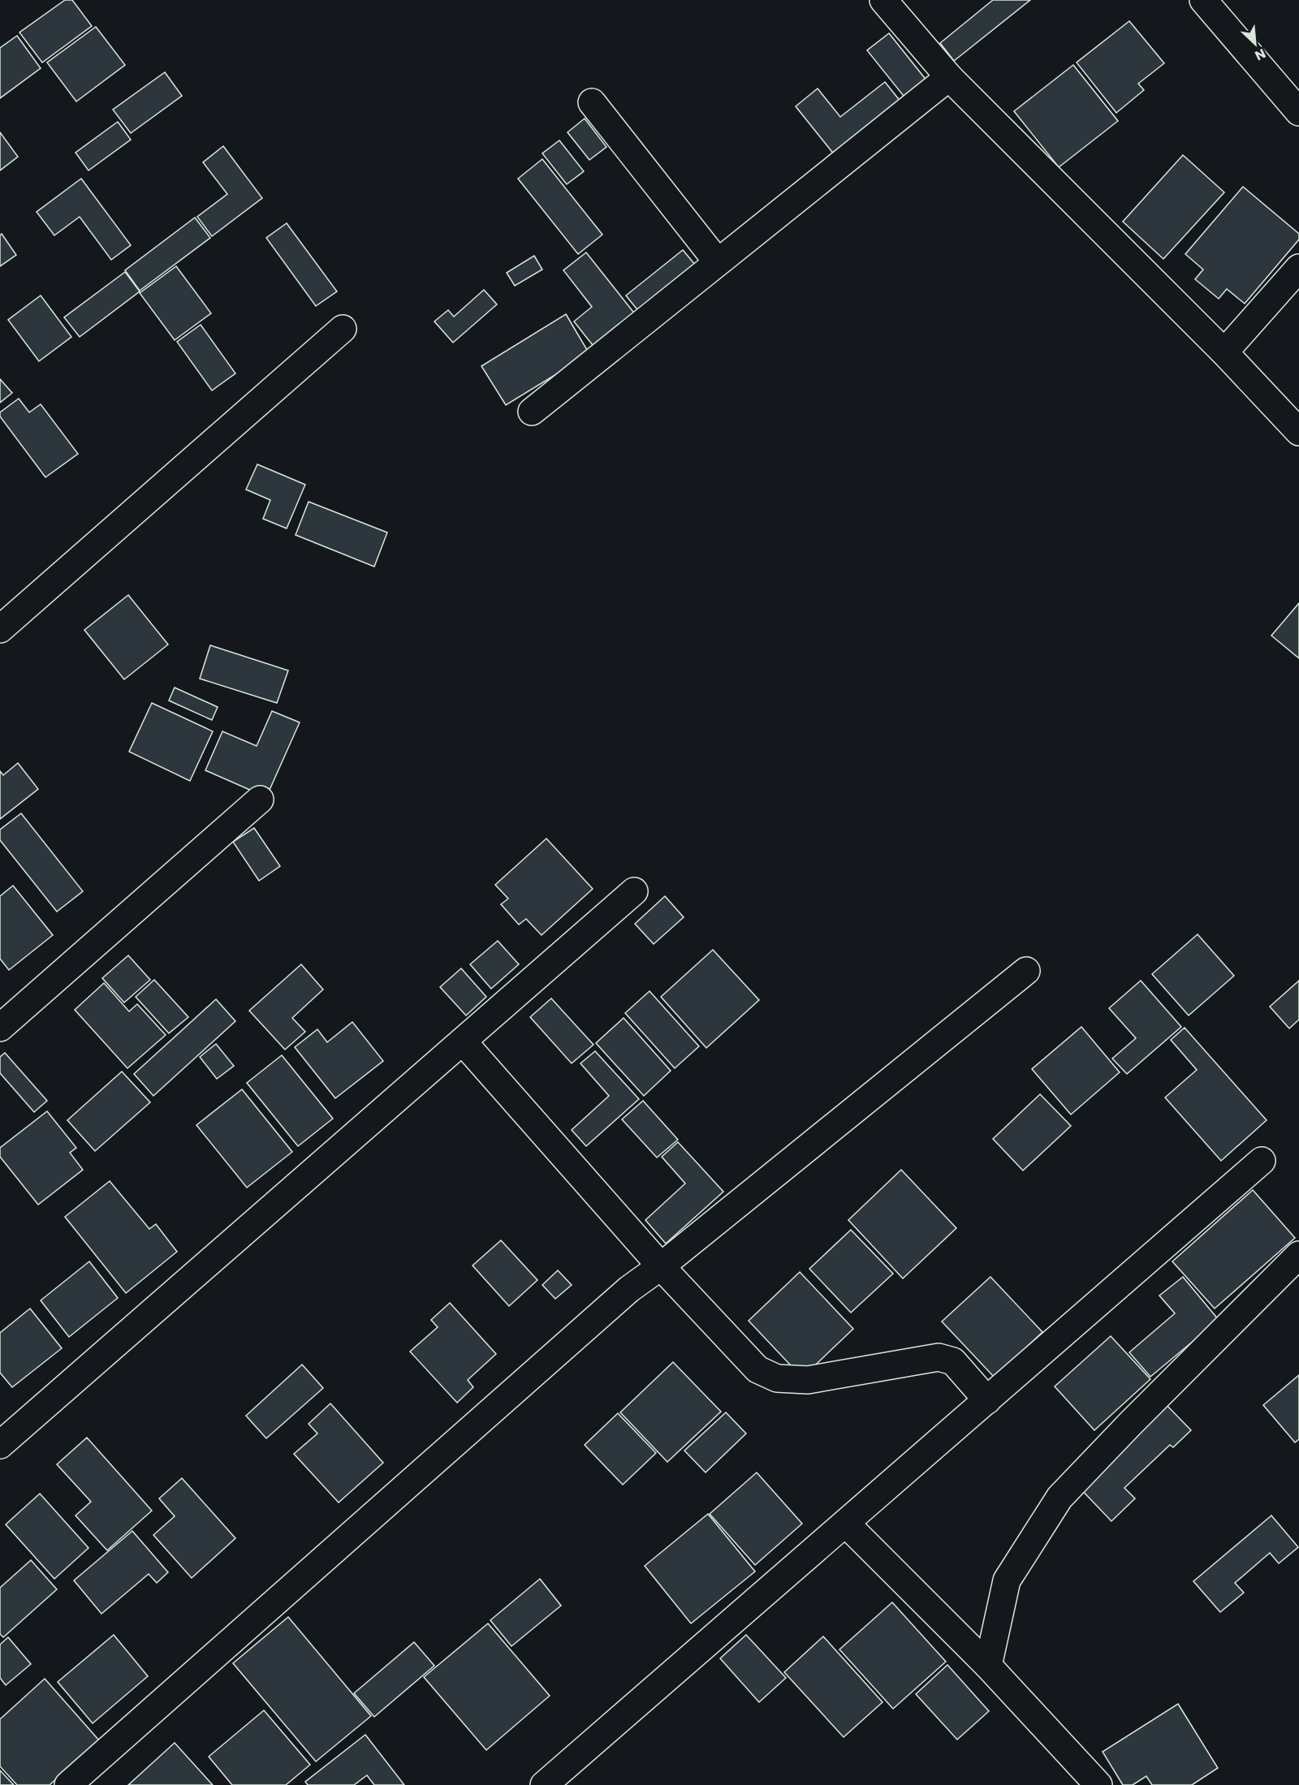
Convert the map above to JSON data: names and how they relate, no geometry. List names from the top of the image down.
{
  "north": "bottom right"
}
